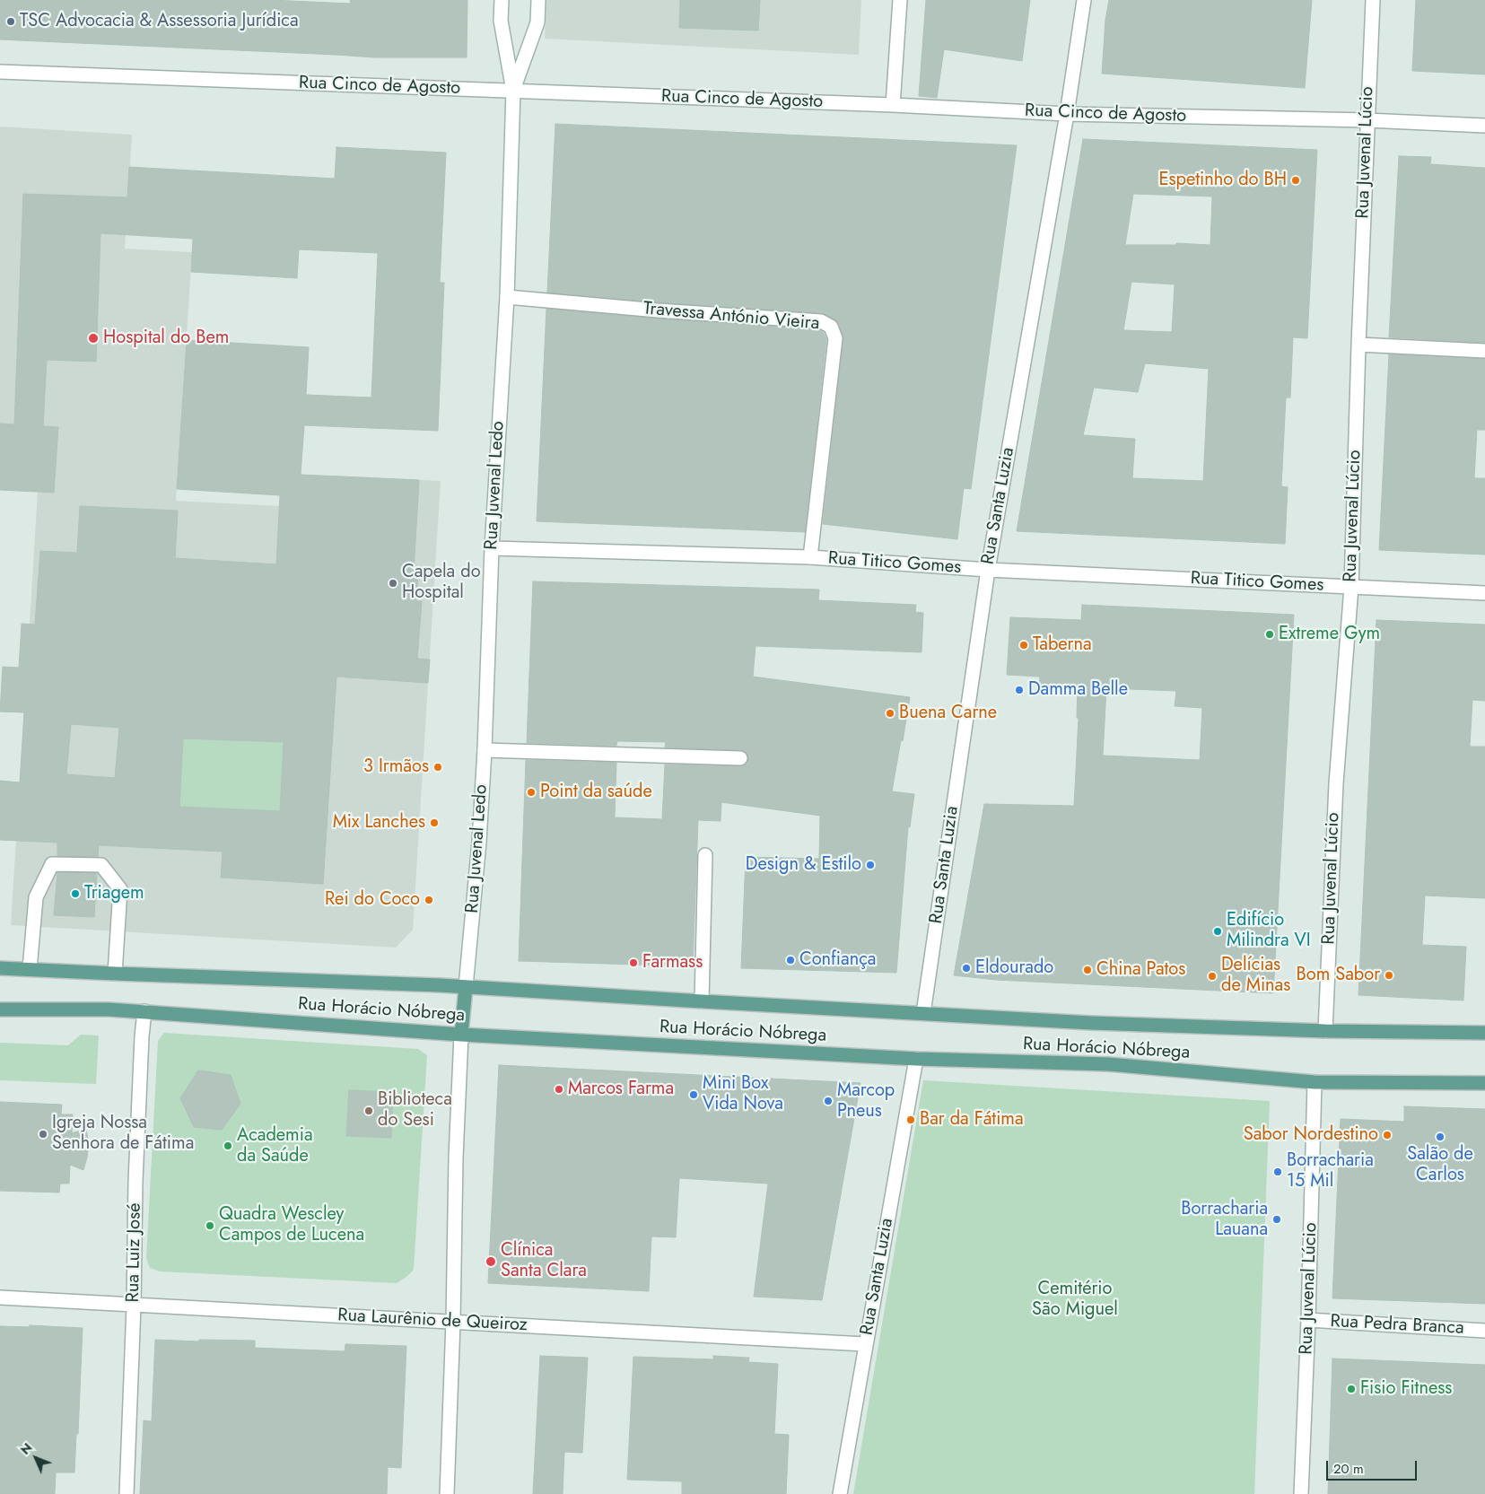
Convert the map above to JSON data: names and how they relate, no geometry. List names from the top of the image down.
{
  "streets": {
    "main road": ["Rua Horácio Nóbrega"],
    "street": [
      "Rua Cinco de Agosto",
      "Rua Juvenal Lúcio",
      "Travessa António Vieira",
      "Rua Juvenal Ledo",
      "Rua Santa Luzia",
      "Rua Titico Gomes",
      "Rua Luiz José",
      "Rua Laurênio de Queiroz",
      "Rua Pedra Branca"
    ]
  },
  "crossings": [
    ["Rua Cinco de Agosto", "Rua Juvenal Lúcio"],
    ["Rua Cinco de Agosto", "Rua Juvenal Ledo"],
    ["Rua Cinco de Agosto", "Rua Santa Luzia"],
    ["Rua Juvenal Lúcio", "Rua Titico Gomes"],
    ["Rua Juvenal Lúcio", "Rua Horácio Nóbrega"],
    ["Rua Juvenal Lúcio", "Rua Pedra Branca"],
    ["Travessa António Vieira", "Rua Juvenal Ledo"],
    ["Travessa António Vieira", "Rua Titico Gomes"],
    ["Rua Juvenal Ledo", "Rua Titico Gomes"],
    ["Rua Juvenal Ledo", "Rua Horácio Nóbrega"],
    ["Rua Santa Luzia", "Rua Titico Gomes"],
    ["Rua Santa Luzia", "Rua Horácio Nóbrega"],
    ["Rua Santa Luzia", "Rua Laurênio de Queiroz"],
    ["Rua Horácio Nóbrega", "Rua Luiz José"],
    ["Rua Luiz José", "Rua Laurênio de Queiroz"]
  ],
  "parks": ["Cemitério São Miguel"],
  "places": [
    "TSC Advocacia & Assessoria Jurídica",
    "Espetinho do BH",
    "Hospital do Bem",
    "Capela do Hospital",
    "Extreme Gym",
    "Taberna",
    "Damma Belle",
    "Buena Carne",
    "3 Irmãos",
    "Point da saúde",
    "Mix Lanches",
    "Design & Estilo",
    "Triagem",
    "Rei do Coco",
    "Edifício Milindra VI",
    "Confiança",
    "Farmass",
    "Eldourado",
    "China Patos",
    "Bom Sabor",
    "Delícias de Minas",
    "Marcos Farma",
    "Mini Box Vida Nova",
    "Marcop Pneus",
    "Biblioteca do Sesi",
    "Bar da Fátima",
    "Igreja Nossa Senhora de Fátima",
    "Sabor Nordestino",
    "Salão de Carlos",
    "Academia da Saúde",
    "Borracharia 15 Mil",
    "Borracharia Lauana",
    "Quadra Wescley Campos de Lucena",
    "Clínica Santa Clara",
    "Fisio Fitness"
  ],
  "scale_bar": "20 m",
  "north": "top left"
}
